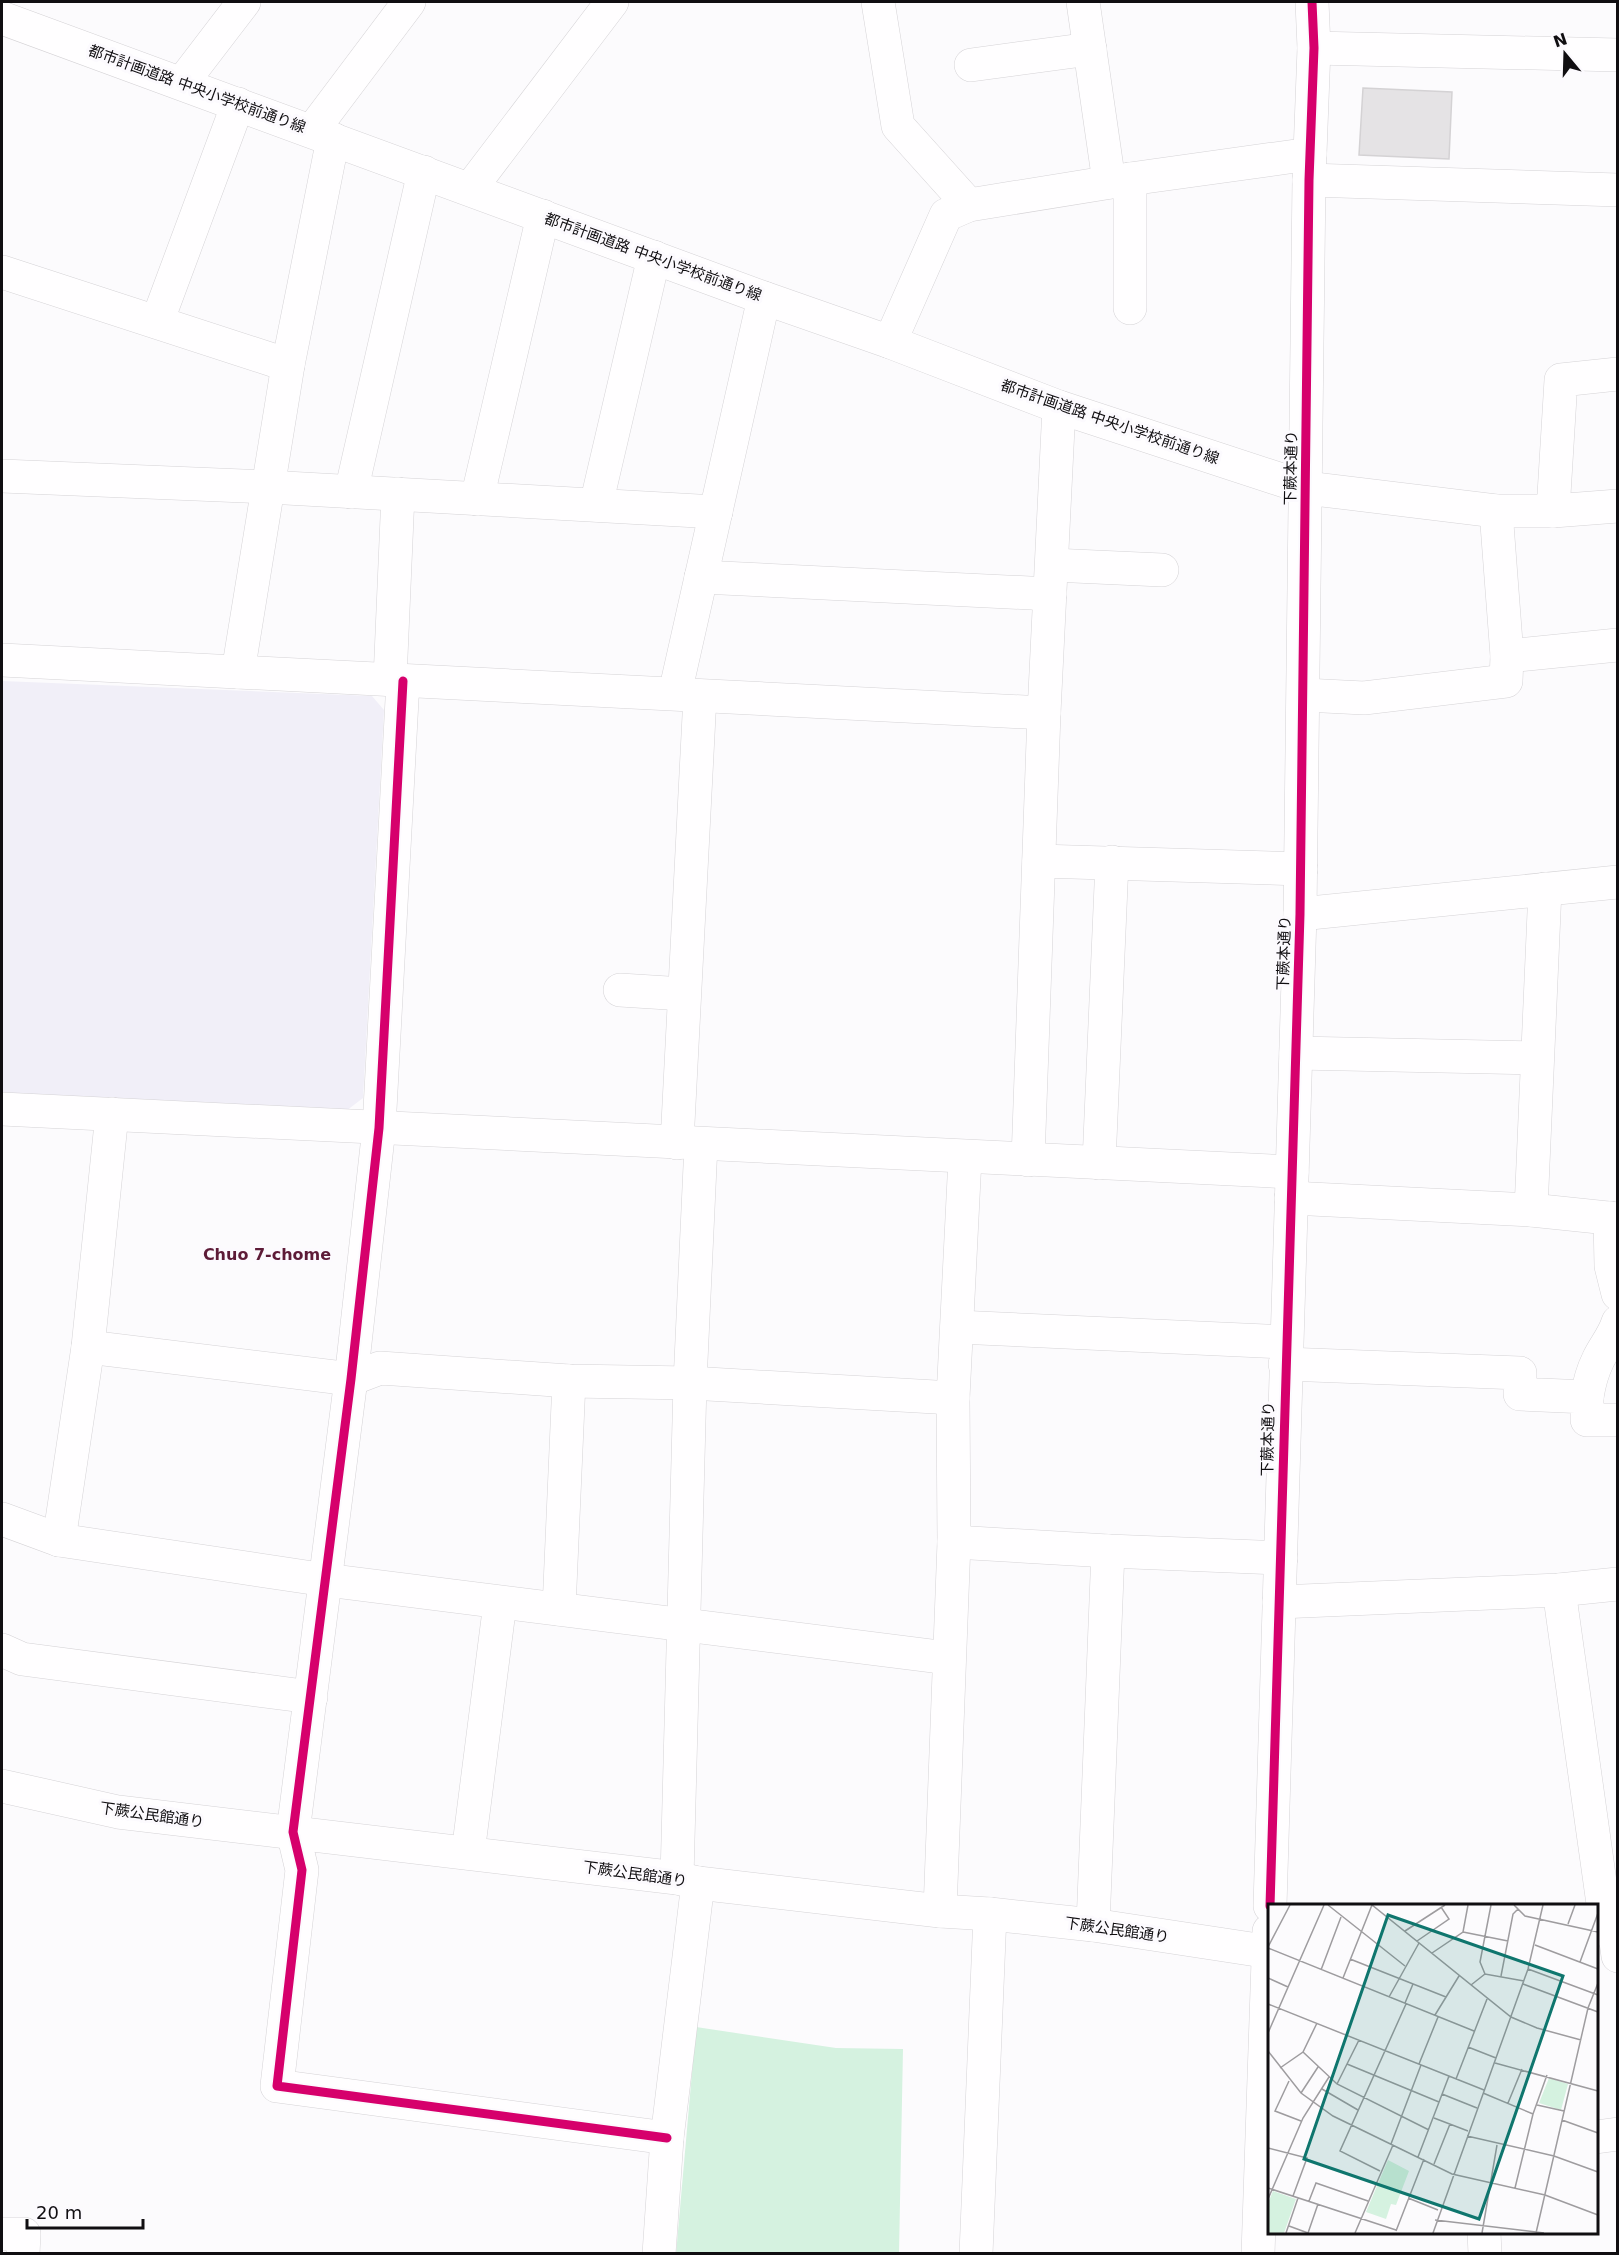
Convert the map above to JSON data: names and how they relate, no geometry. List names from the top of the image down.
{
  "streets": {
    "street": ["都市計画道路 中央小学校前通り線", "下蕨本通り", "下蕨公民館通り"]
  },
  "crossings": [
    ["都市計画道路 中央小学校前通り線", "下蕨本通り"]
  ],
  "districts": ["Chuo 7-chome"],
  "scale_bar": "20 m",
  "north": "top"
}
